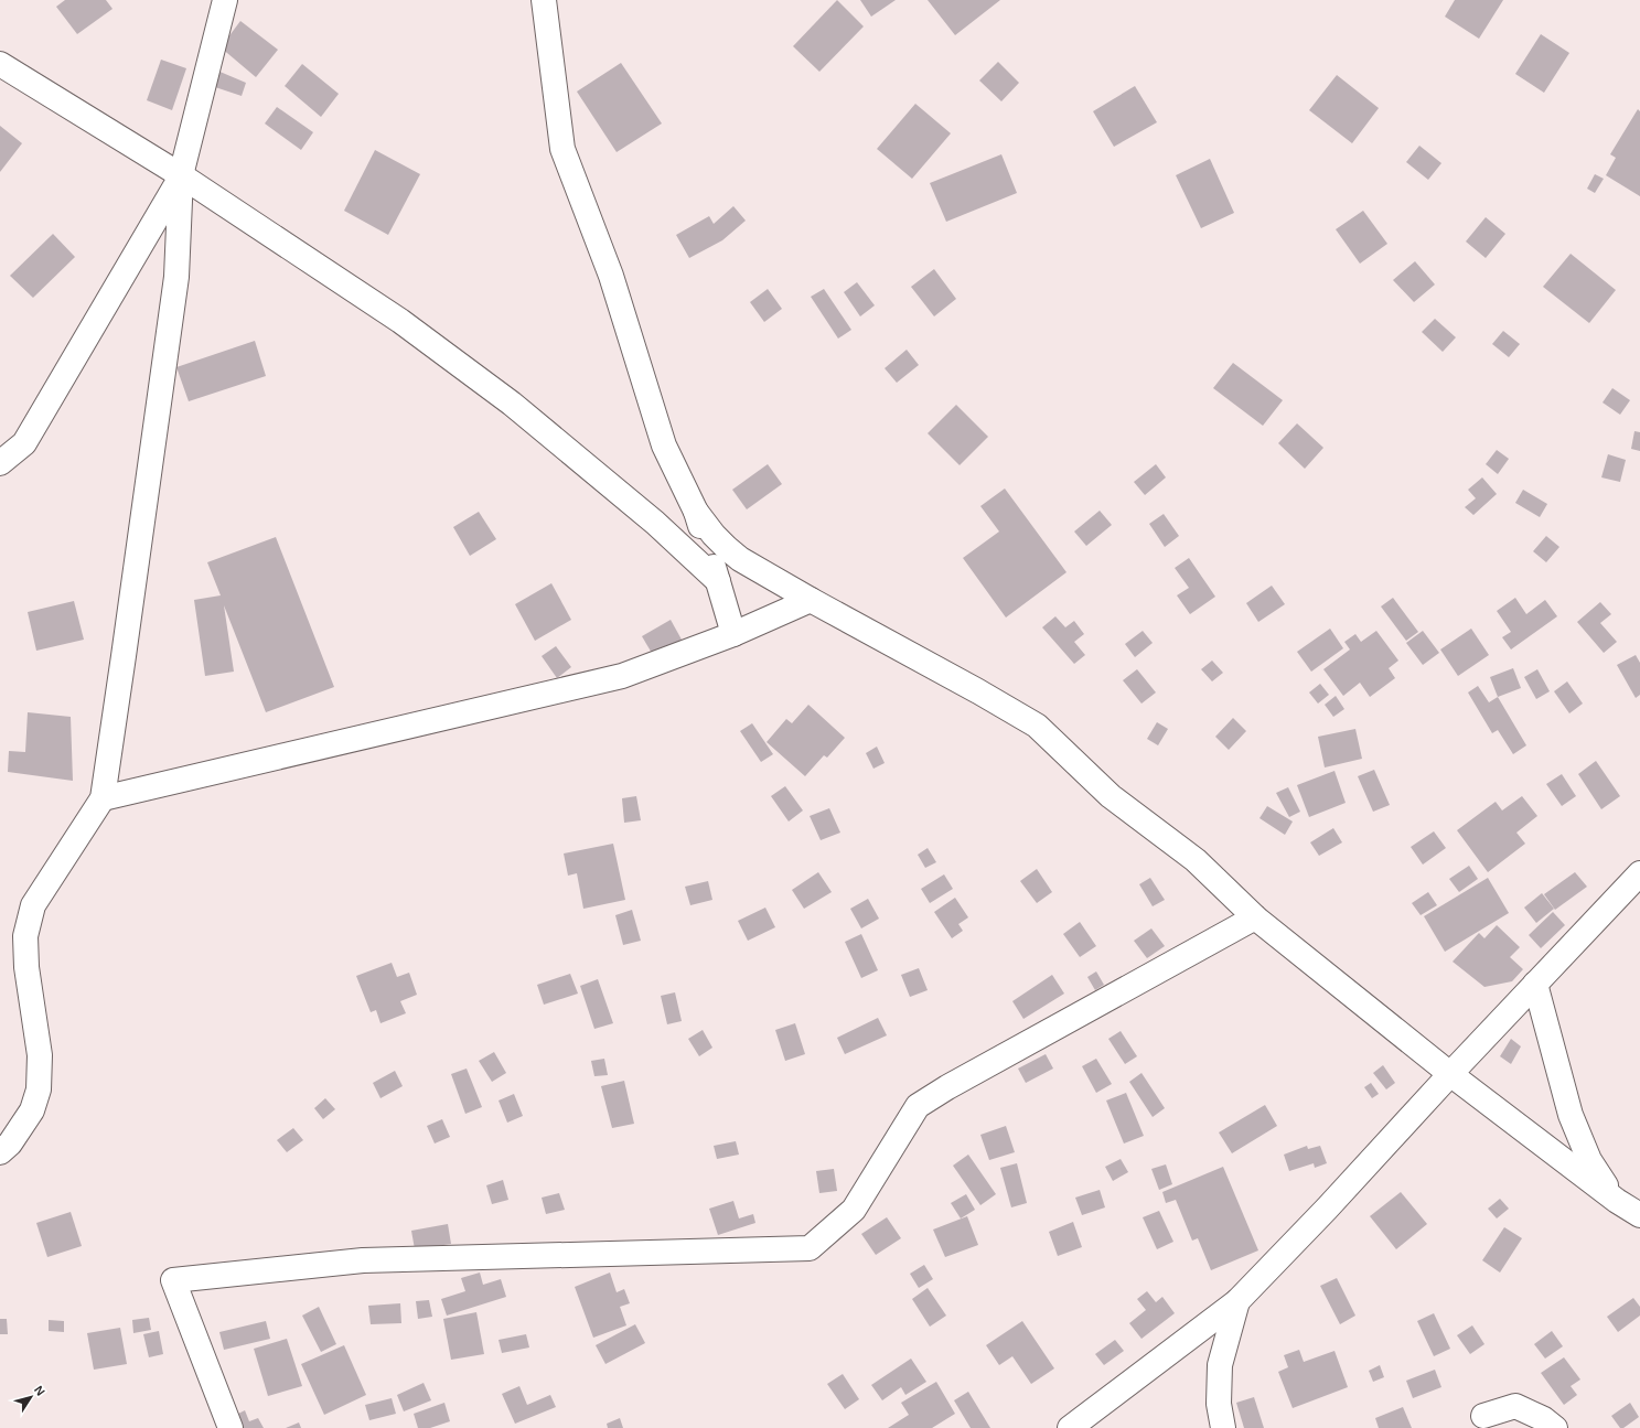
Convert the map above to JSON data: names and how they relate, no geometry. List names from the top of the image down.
{
  "north": "top right"
}
